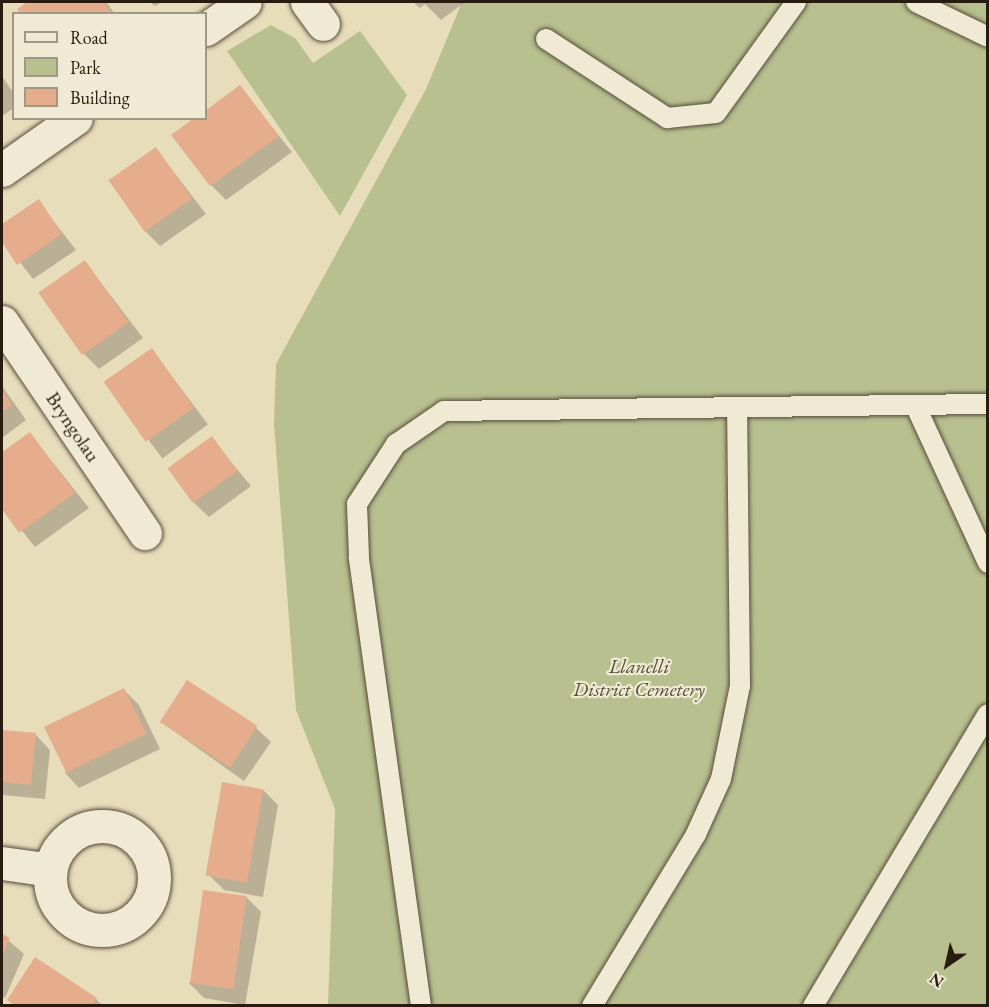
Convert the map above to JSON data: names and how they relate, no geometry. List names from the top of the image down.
{
  "streets": {
    "street": ["Bryngolau"]
  },
  "parks": ["Llanelli District Cemetery"],
  "legend": ["Road", "Park", "Building"],
  "north": "bottom left"
}
